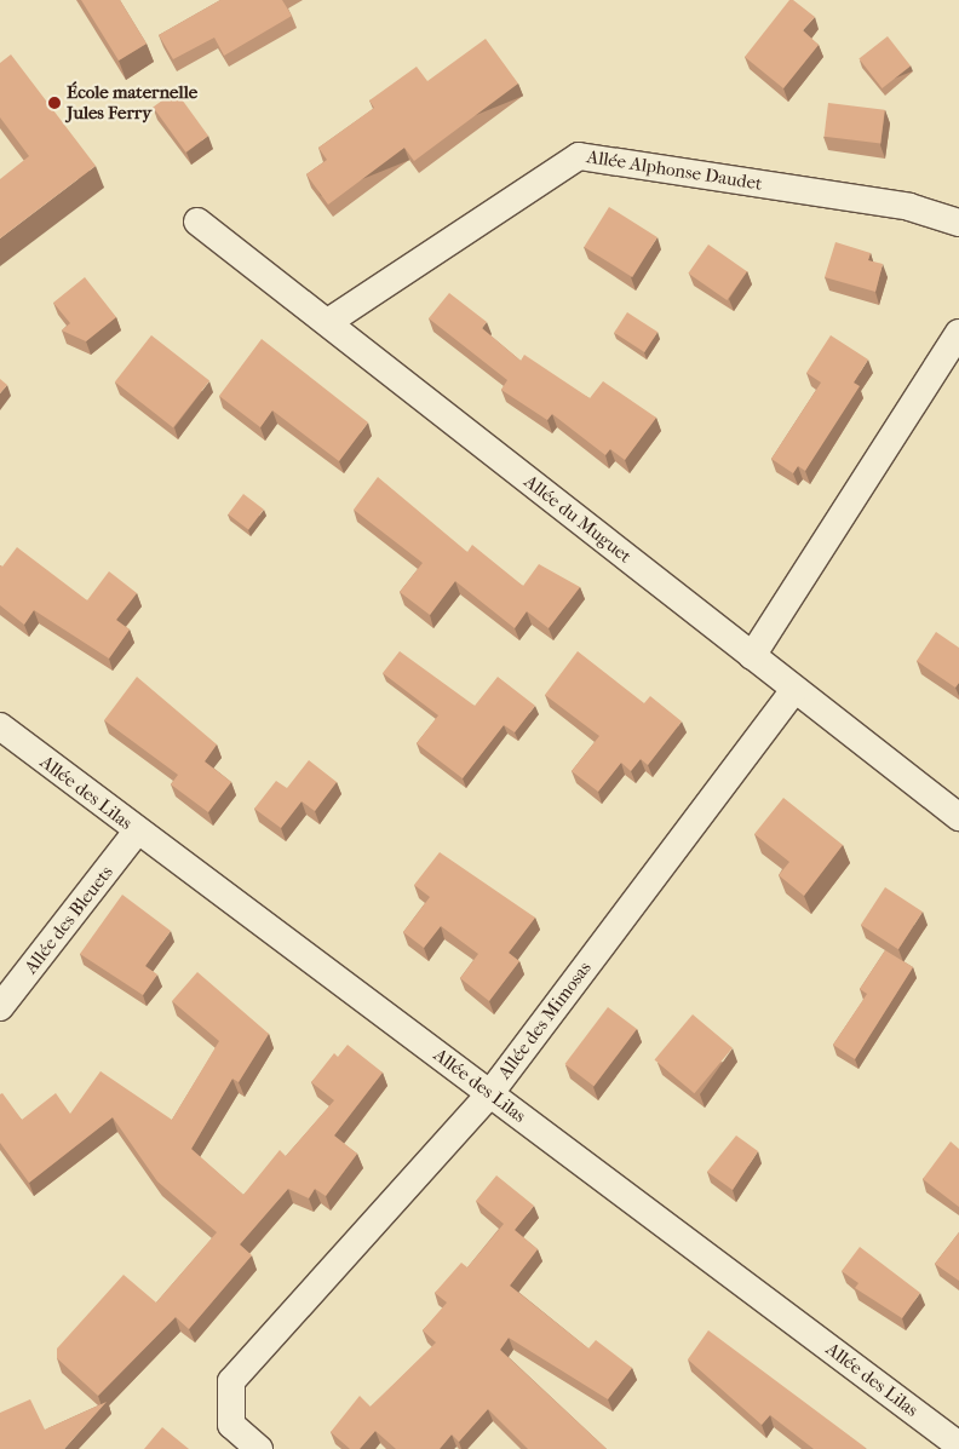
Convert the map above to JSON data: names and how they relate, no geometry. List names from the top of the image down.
{
  "streets": {
    "street": [
      "Allée Alphonse Daudet",
      "Allée du Muguet",
      "Allée des Lilas",
      "Allée des Bleuets",
      "Allée des Mimosas"
    ]
  },
  "crossings": [
    ["Allée Alphonse Daudet", "Allée du Muguet"],
    ["Allée du Muguet", "Allée des Mimosas"],
    ["Allée des Lilas", "Allée des Bleuets"],
    ["Allée des Lilas", "Allée des Mimosas"]
  ],
  "places": ["École maternelle Jules Ferry"]
}
